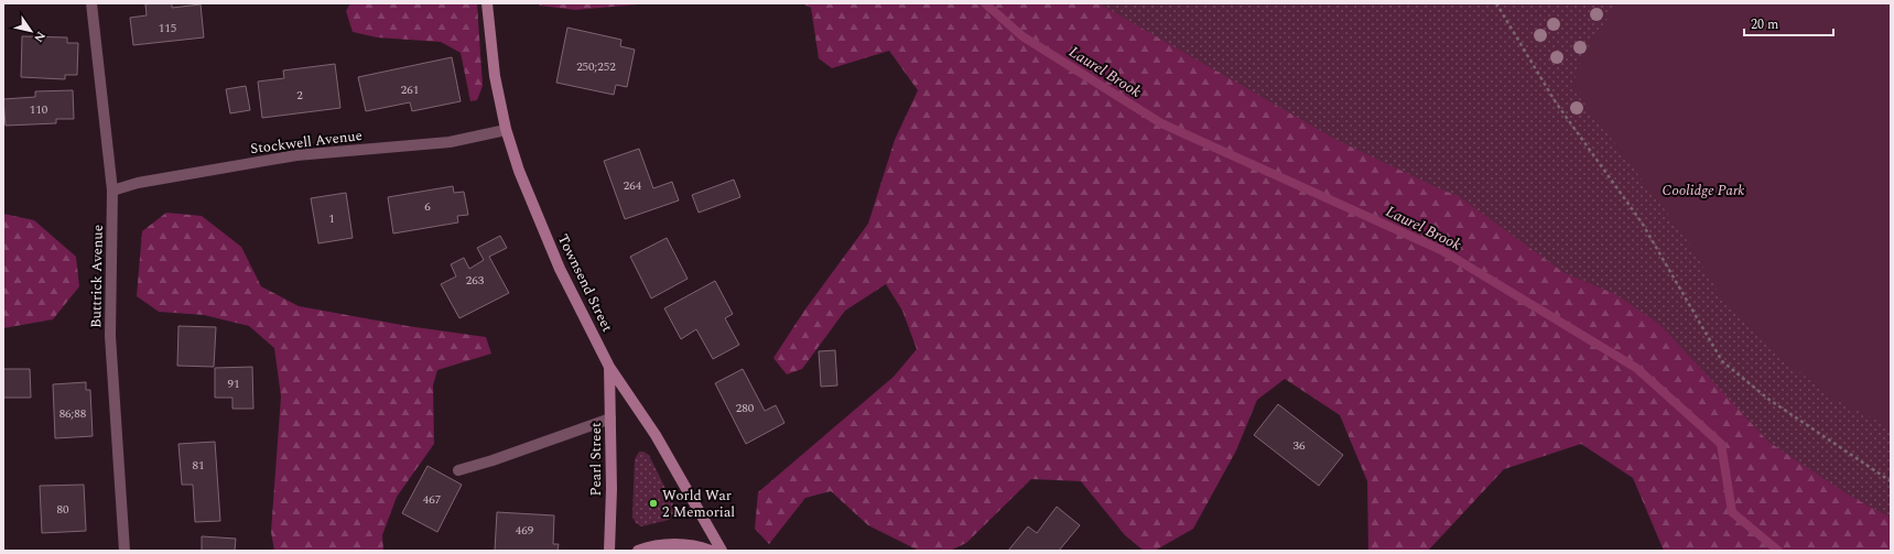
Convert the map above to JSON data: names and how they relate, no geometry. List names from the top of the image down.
{
  "streets": {
    "street": [
      "Stockwell Avenue",
      "Buttrick Avenue",
      "Townsend Street",
      "Pearl Street"
    ]
  },
  "crossings": [
    ["Stockwell Avenue", "Buttrick Avenue"],
    ["Stockwell Avenue", "Townsend Street"],
    ["Townsend Street", "Pearl Street"]
  ],
  "water": ["Laurel Brook"],
  "parks": ["Coolidge Park"],
  "places": ["World War 2 Memorial"],
  "house_numbers": [
    "115",
    "250;252",
    "261",
    "2",
    "110",
    "264",
    "6",
    "1",
    "263",
    "91",
    "280",
    "86;88",
    "36",
    "81",
    "467",
    "80",
    "469"
  ],
  "scale_bar": "20 m",
  "north": "bottom right"
}
